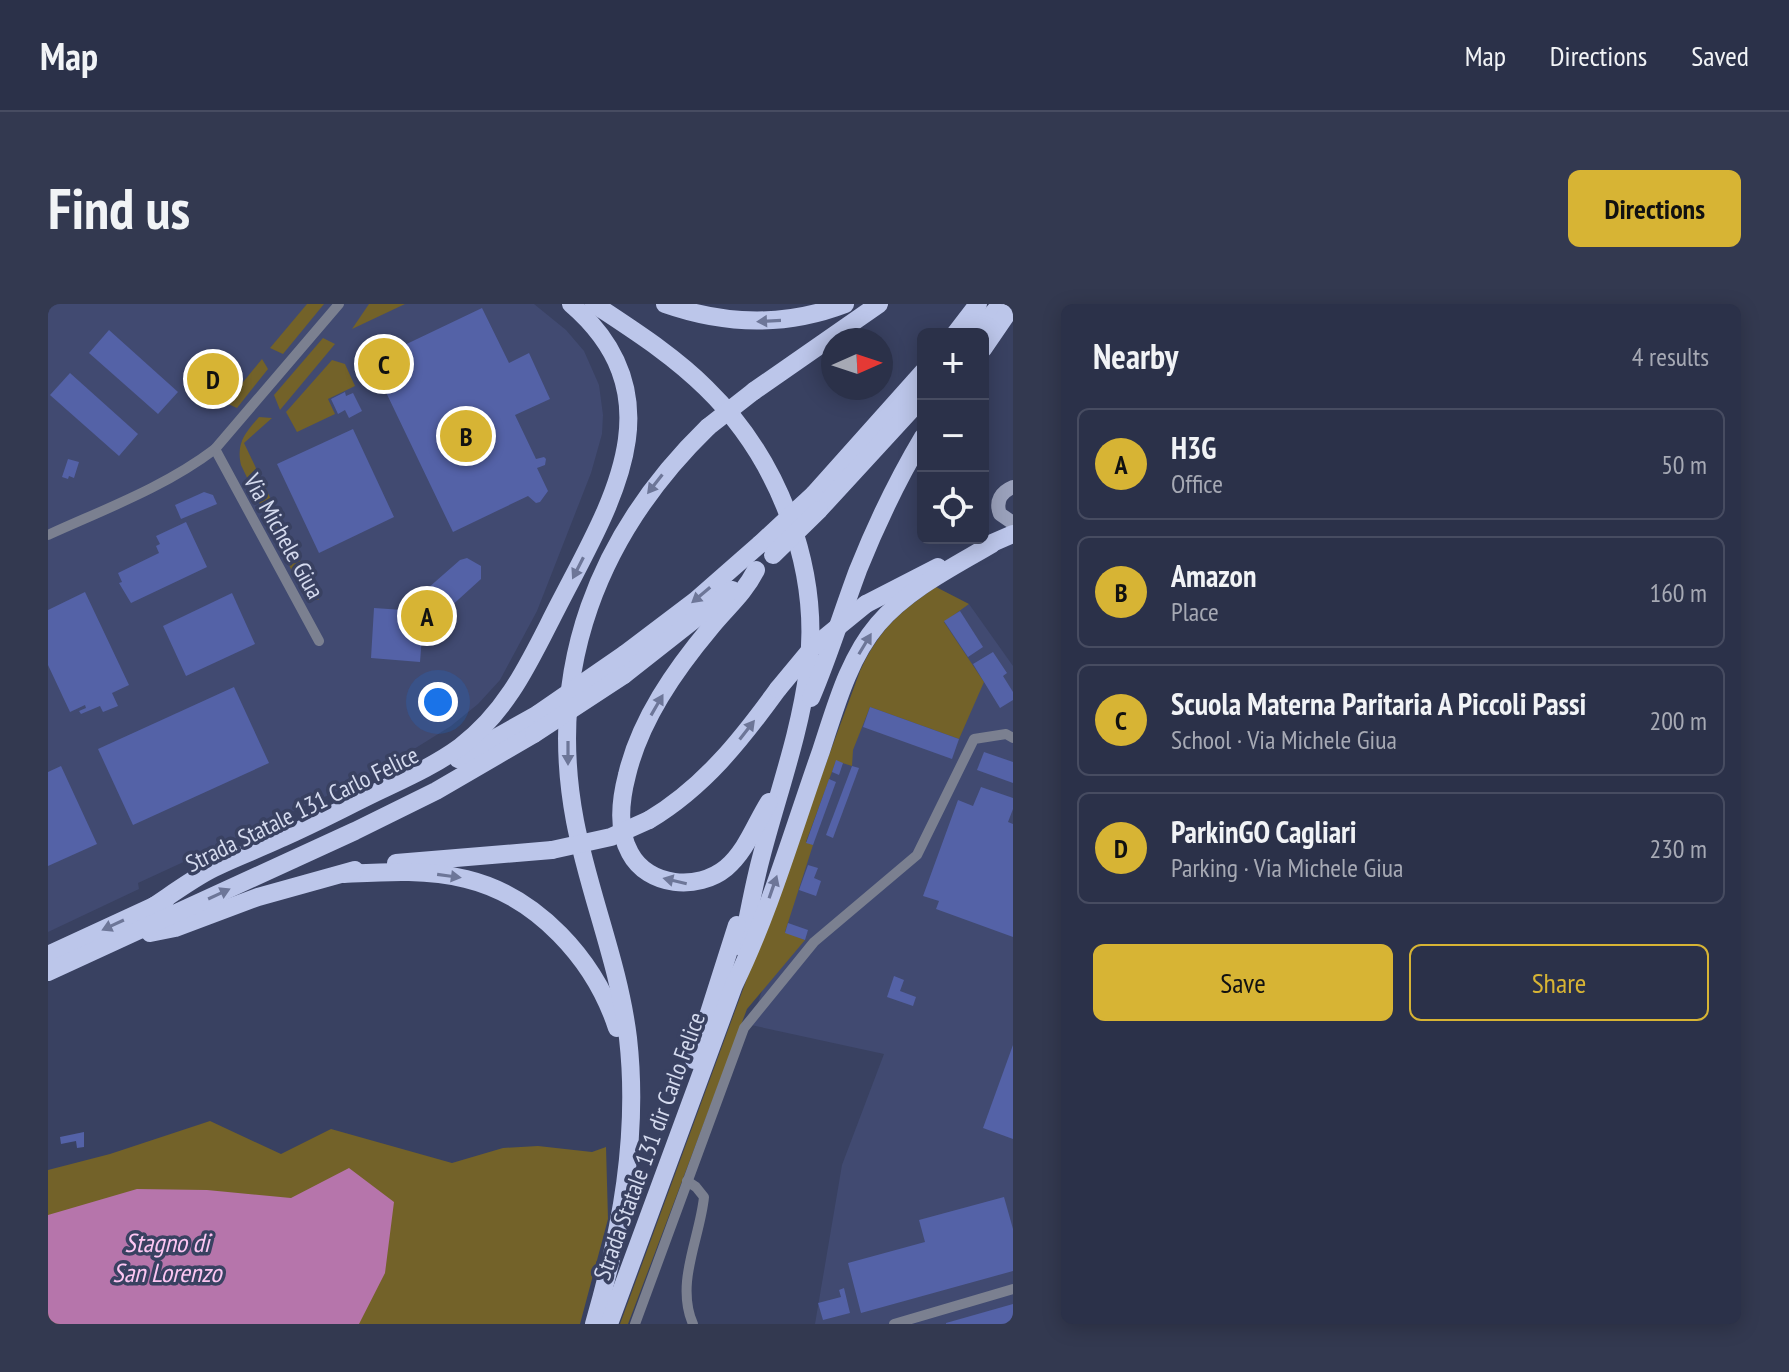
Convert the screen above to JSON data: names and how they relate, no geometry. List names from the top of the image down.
{
  "streets": {
    "highway": ["Strada Statale 131 Carlo Felice", "Strada Statale 131 dir Carlo Felice"],
    "street": ["Via Michele Giua"]
  },
  "water": ["Stagno di San Lorenzo"],
  "north": "right",
  "page": {
    "header": "Map",
    "nav": ["Map", "Directions", "Saved"],
    "buttons": [
      "Directions",
      ["Save", "Share"]
    ],
    "title": "Find us",
    "heading": ["Nearby", "4 results"],
    "map_buttons": ["+", "−"],
    "pins": [
      "C",
      "D",
      "B",
      "A"
    ],
    "list": [
      {
        "mark": "A",
        "name": "H3G",
        "note": "Office",
        "value": "50 m"
      },
      {
        "mark": "B",
        "name": "Amazon",
        "note": "Place",
        "value": "160 m"
      },
      {
        "mark": "C",
        "name": "Scuola Materna Paritaria A Piccoli Passi",
        "note": "School · Via Michele Giua",
        "value": "200 m"
      },
      {
        "mark": "D",
        "name": "ParkinGO Cagliari",
        "note": "Parking · Via Michele Giua",
        "value": "230 m"
      }
    ]
  }
}
